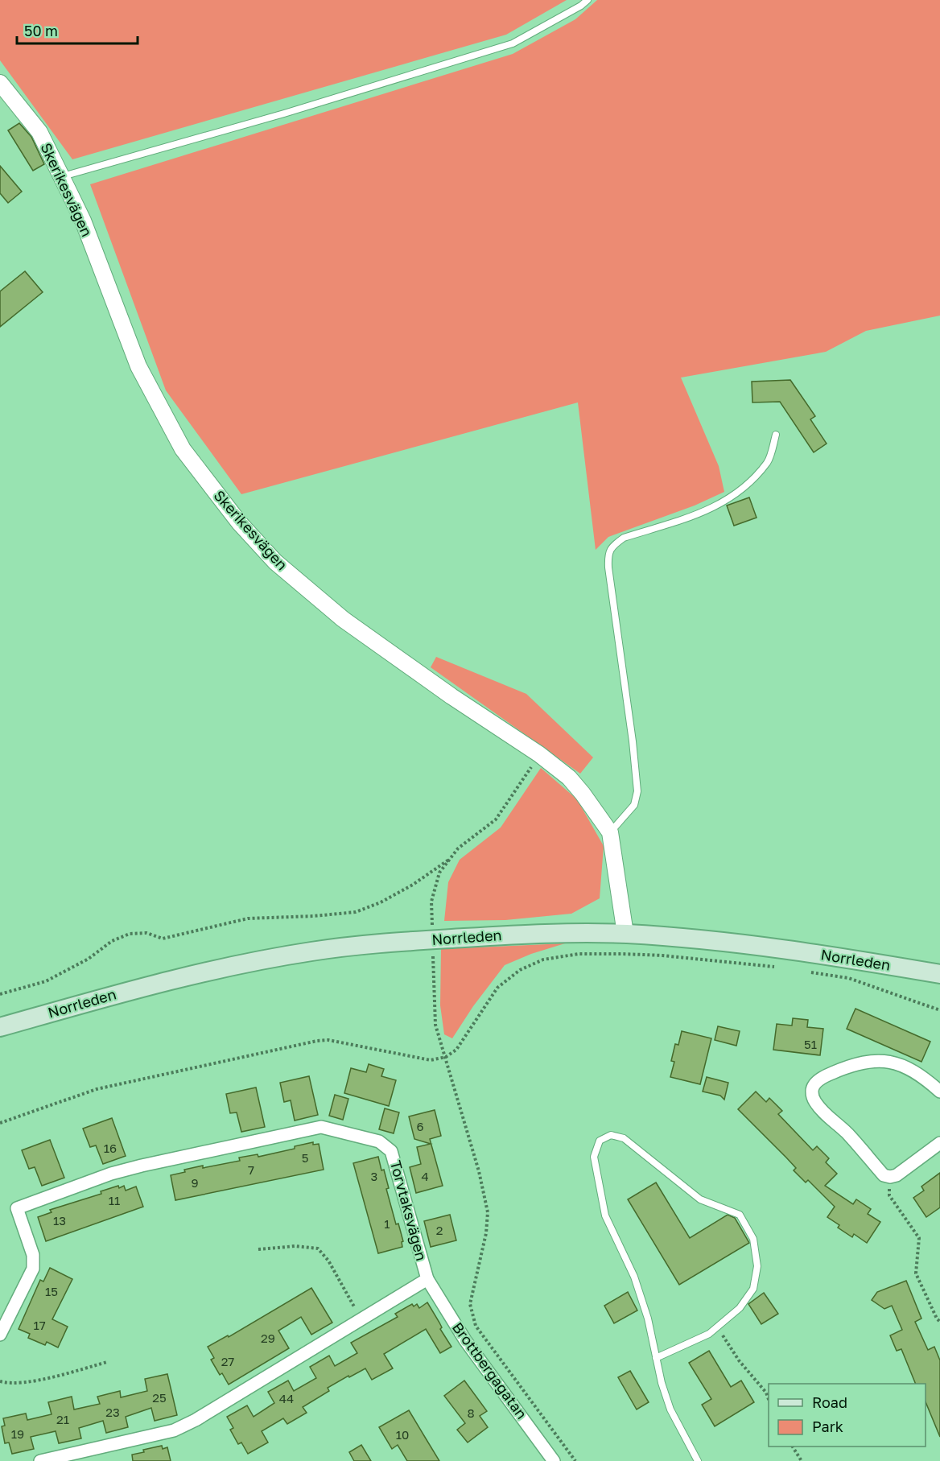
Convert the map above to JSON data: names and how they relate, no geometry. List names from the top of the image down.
{
  "streets": {
    "main road": ["Norrleden"],
    "street": ["Skerikesvägen", "Torvtaksvägen", "Brottbergagatan"]
  },
  "crossings": [
    ["Skerikesvägen", "Norrleden"],
    ["Torvtaksvägen", "Brottbergagatan"]
  ],
  "house_numbers": [
    "51",
    "6",
    "16",
    "5",
    "7",
    "3",
    "4",
    "9",
    "11",
    "13",
    "1",
    "2",
    "15",
    "17",
    "29",
    "27",
    "25",
    "44",
    "23",
    "8",
    "21",
    "19",
    "10"
  ],
  "legend": ["Road", "Park"],
  "scale_bar": "50 m"
}
